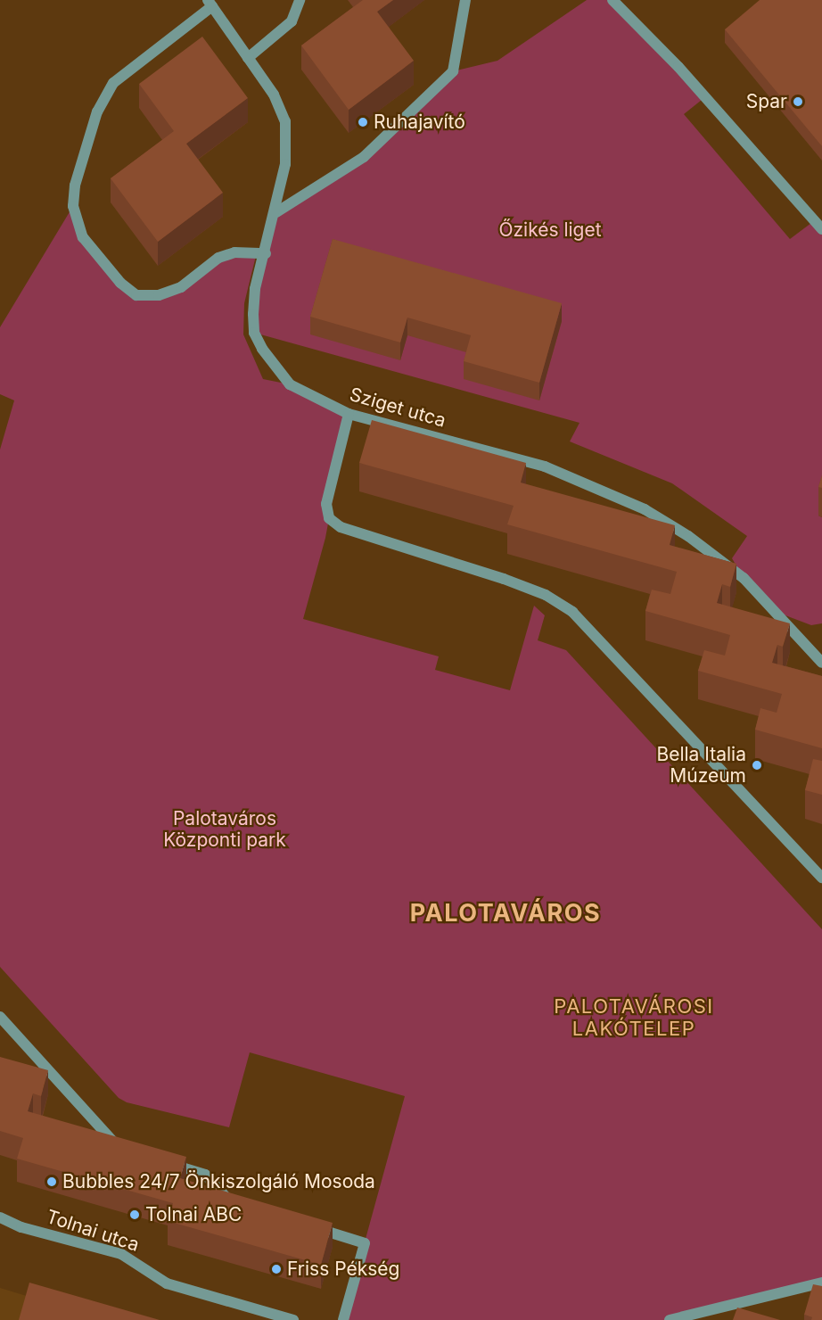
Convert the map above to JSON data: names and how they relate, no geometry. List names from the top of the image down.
{
  "streets": {
    "street": ["Sziget utca", "Tolnai utca"]
  },
  "districts": ["PALOTAVÁROS", "PALOTAVÁROSI LAKÓTELEP"],
  "parks": ["Őzikés liget", "Palotaváros Központi park"],
  "places": [
    "Spar",
    "Ruhajavító",
    "Bella Italia Múzeum",
    "Bubbles 24/7 Önkiszolgáló Mosoda",
    "Tolnai ABC",
    "Friss Pékség"
  ]
}
